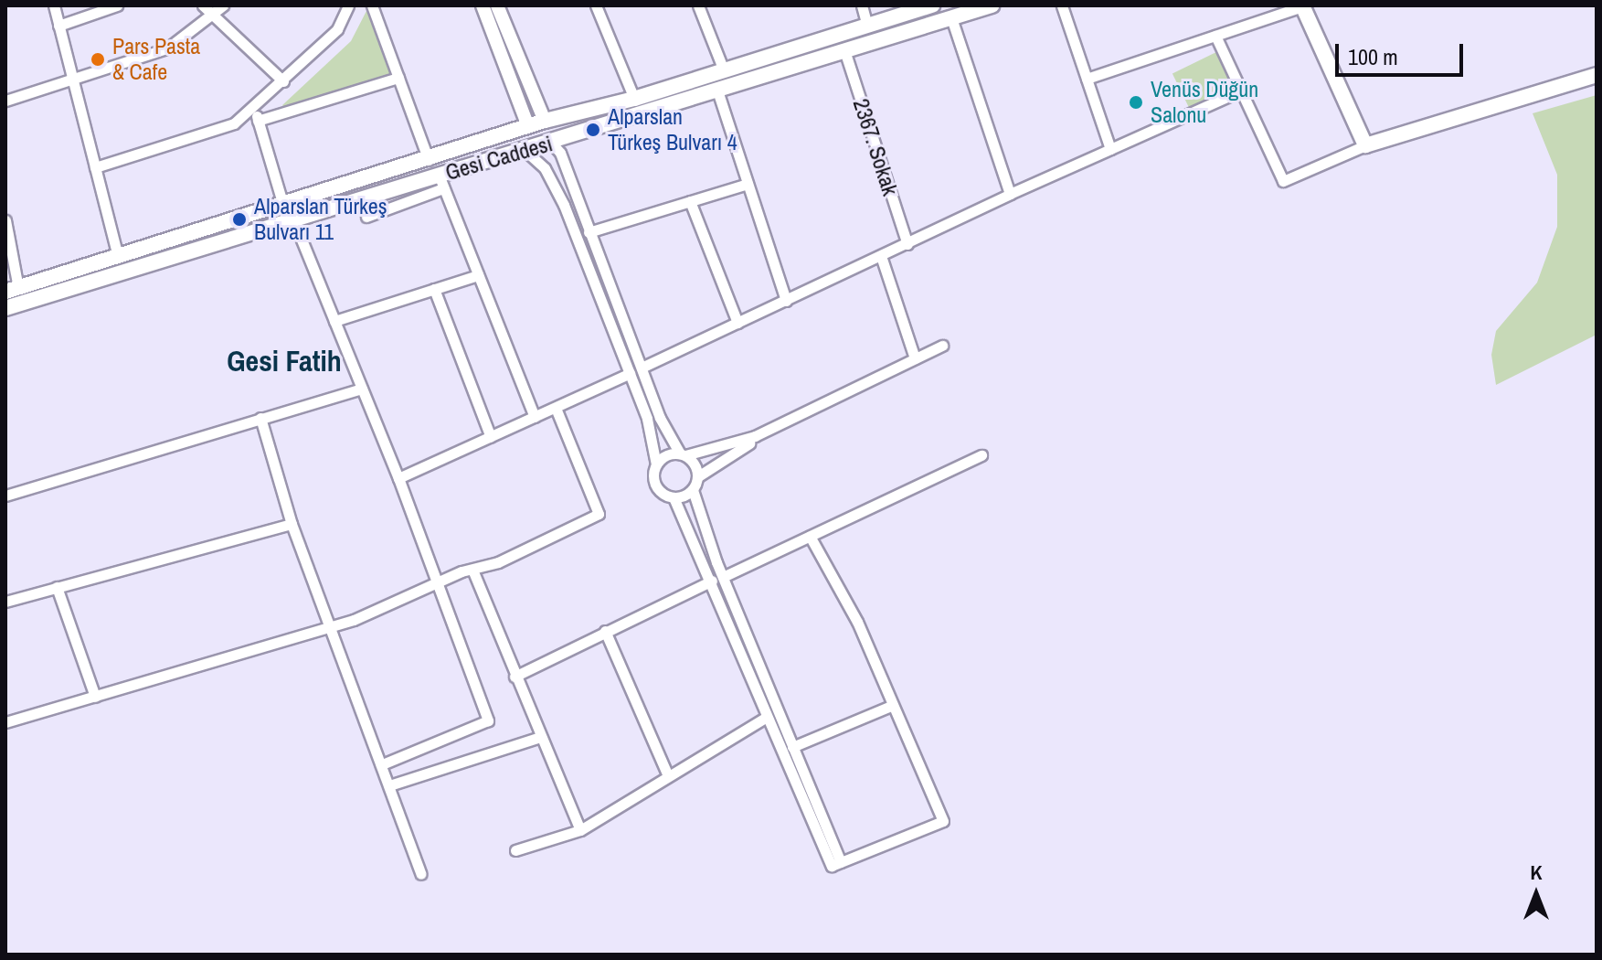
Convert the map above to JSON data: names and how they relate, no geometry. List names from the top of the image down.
{
  "streets": {
    "main road": ["Gesi Caddesi"],
    "street": ["2367. Sokak"]
  },
  "crossings": [
    ["2367. Sokak", "Gesi Caddesi"]
  ],
  "districts": ["Gesi Fatih"],
  "places": [
    "Pars Pasta & Cafe",
    "Venüs Düğün Salonu",
    "Alparslan Türkeş Bulvarı 4",
    "Alparslan Türkeş Bulvarı 11"
  ],
  "scale_bar": "100 m",
  "north": "top"
}
